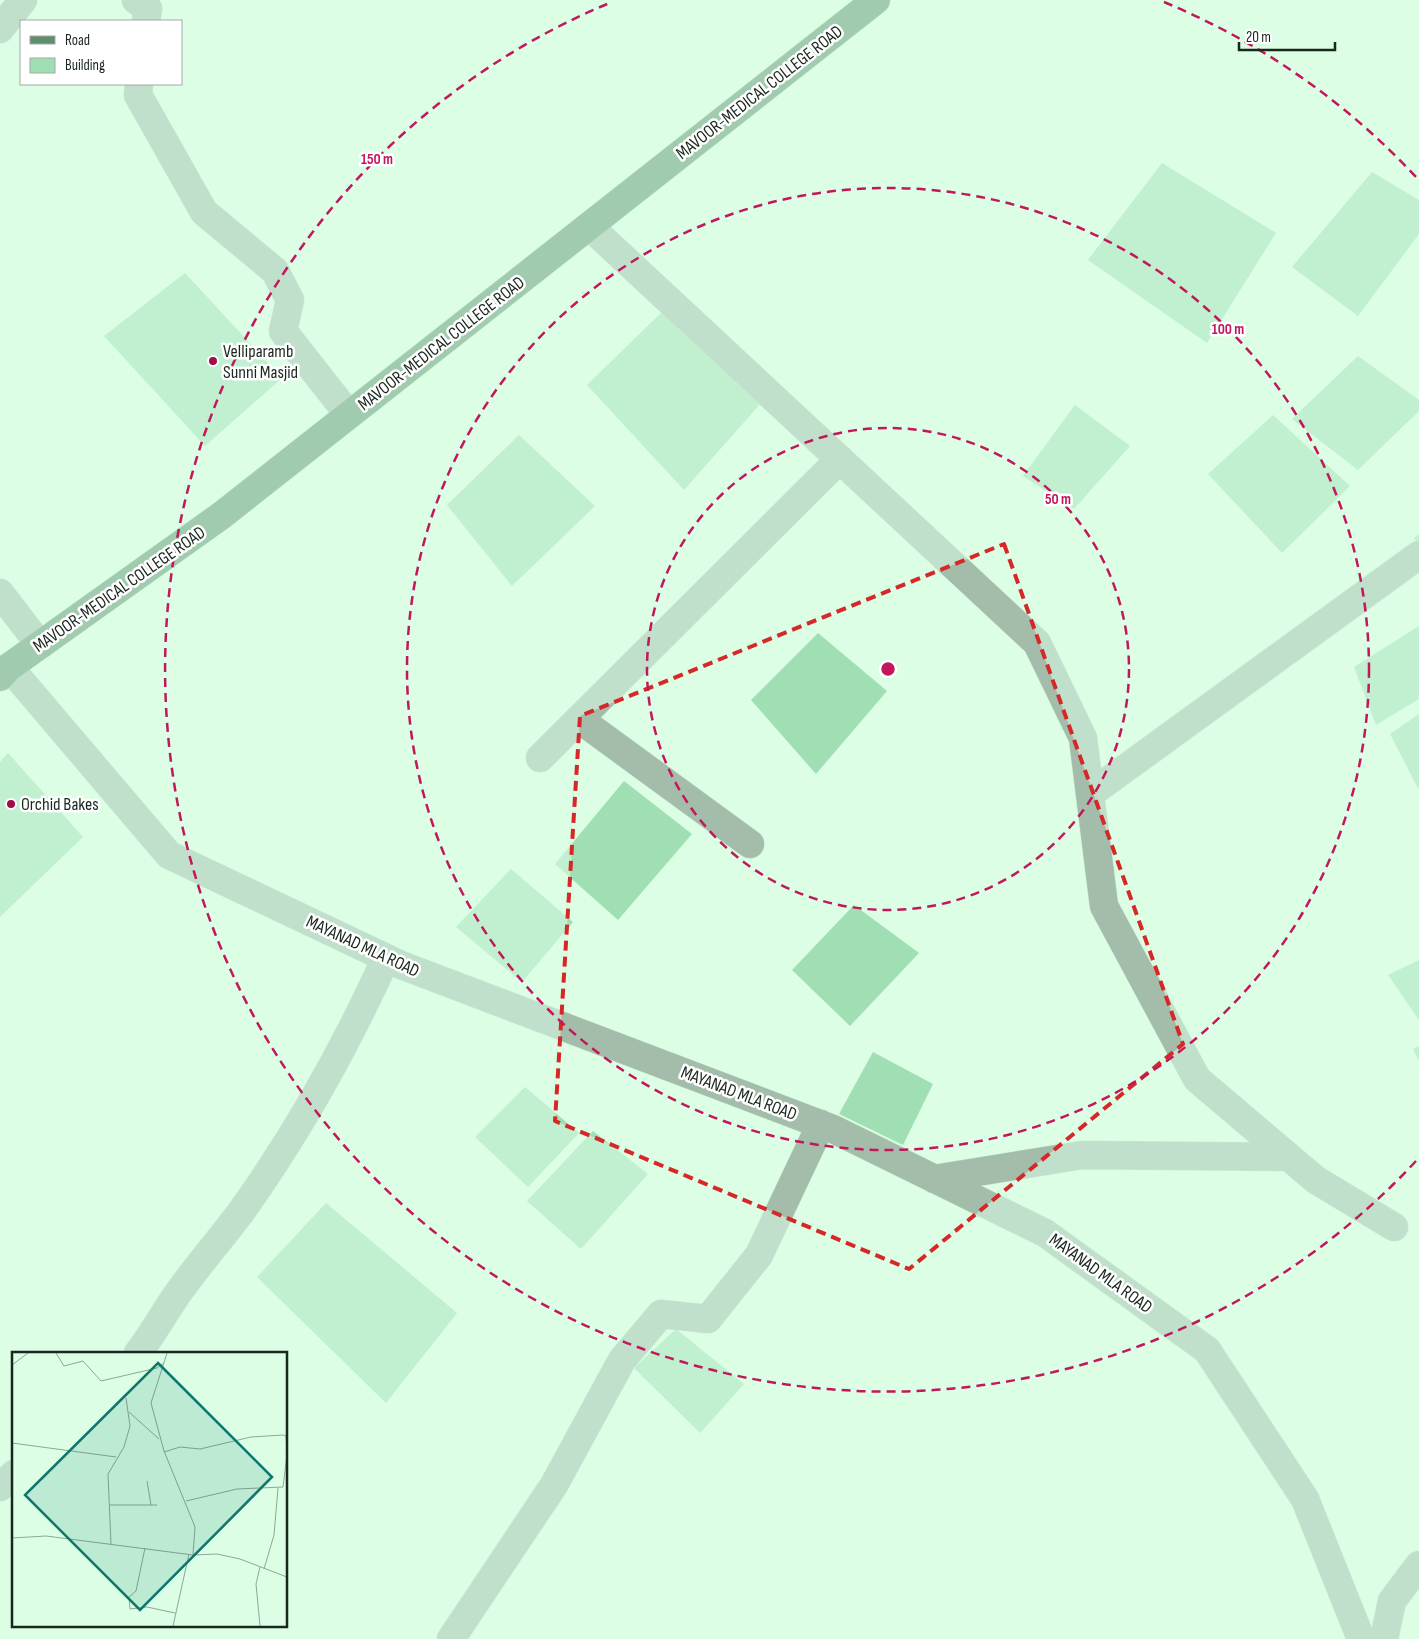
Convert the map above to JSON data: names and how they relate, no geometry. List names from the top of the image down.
{
  "streets": {
    "main road": ["MAVOOR-MEDICAL COLLEGE ROAD"],
    "street": ["MAYANAD MLA ROAD"]
  },
  "crossings": [
    ["MAVOOR-MEDICAL COLLEGE ROAD", "MAYANAD MLA ROAD"]
  ],
  "places": ["Velliparamb Sunni Masjid", "Orchid Bakes"],
  "legend": ["Road", "Building"],
  "scale_bar": "20 m",
  "rings": ["150 m", "100 m", "50 m"]
}
